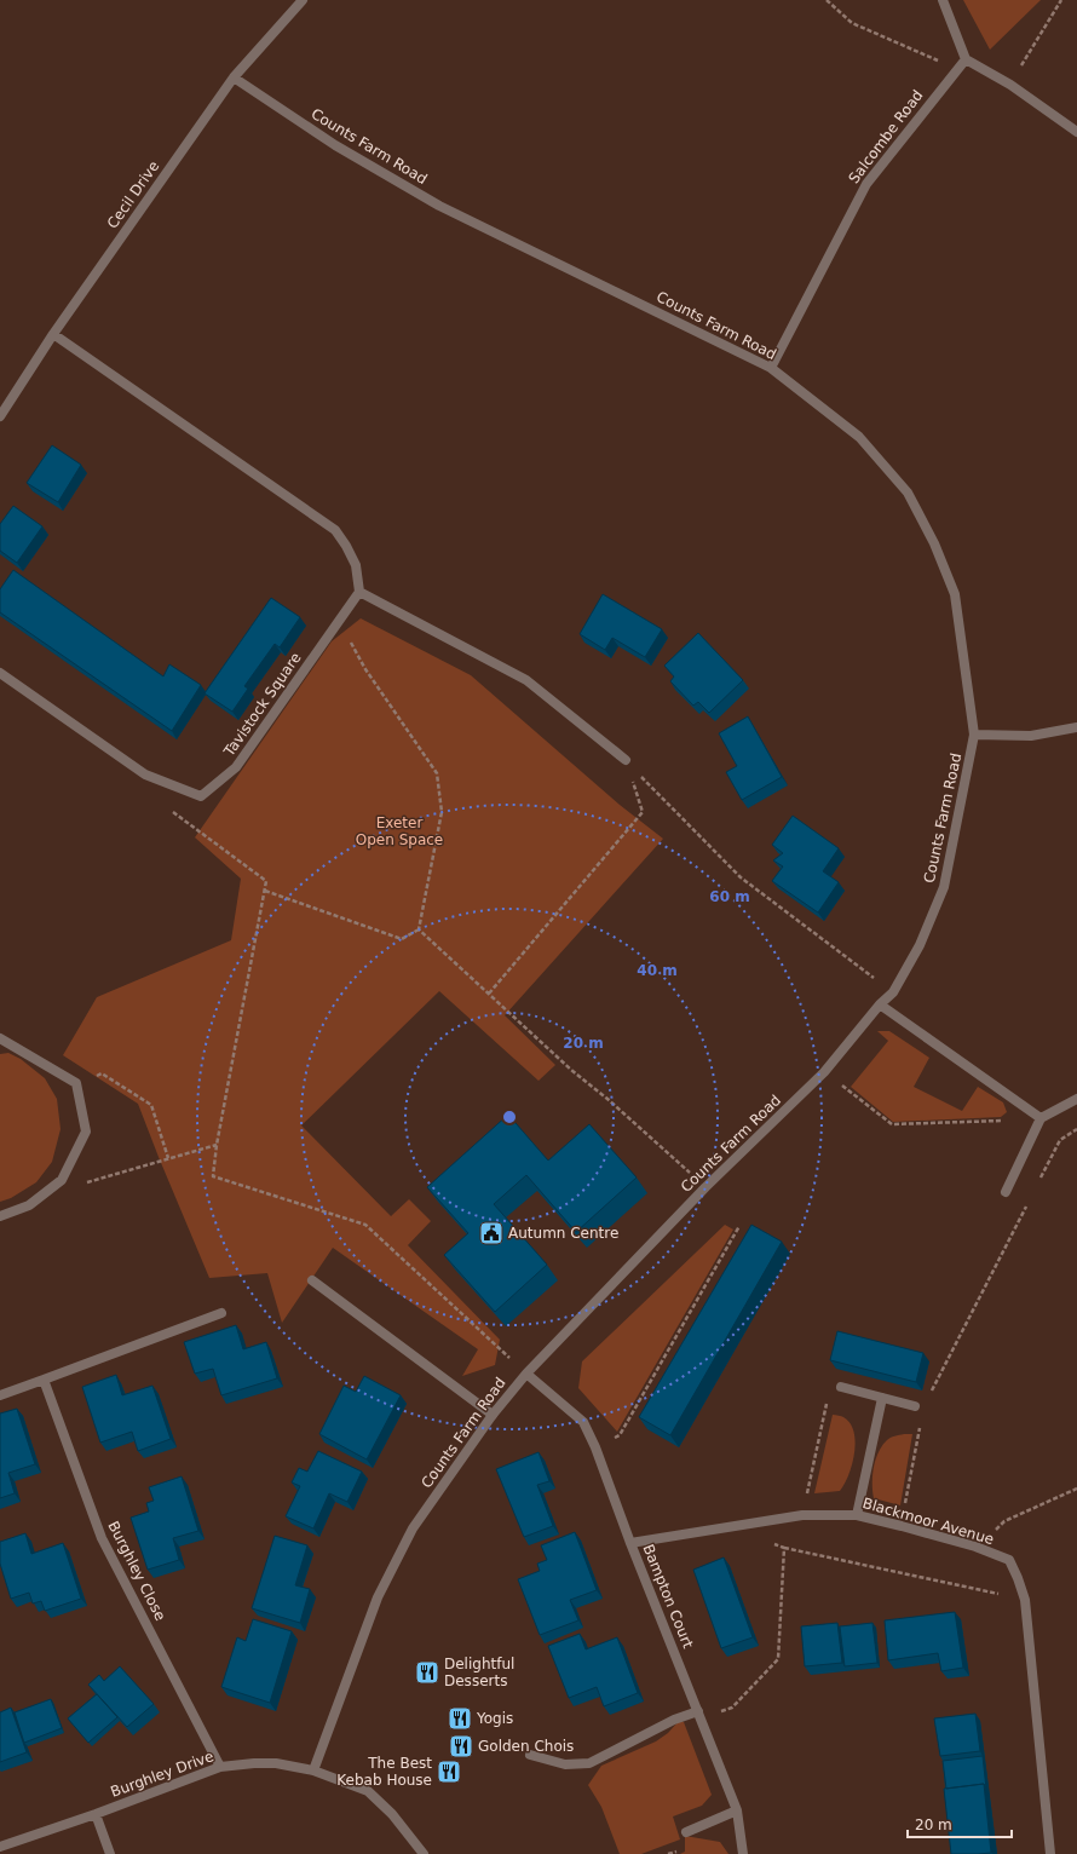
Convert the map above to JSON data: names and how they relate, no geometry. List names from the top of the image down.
{
  "streets": {
    "street": [
      "Salcombe Road",
      "Counts Farm Road",
      "Cecil Drive",
      "Tavistock Square",
      "Blackmoor Avenue",
      "Burghley Close",
      "Bampton Court",
      "Burghley Drive"
    ]
  },
  "crossings": [
    ["Salcombe Road", "Counts Farm Road"],
    ["Counts Farm Road", "Cecil Drive"],
    ["Counts Farm Road", "Bampton Court"],
    ["Counts Farm Road", "Burghley Drive"],
    ["Blackmoor Avenue", "Bampton Court"],
    ["Burghley Close", "Burghley Drive"]
  ],
  "parks": ["Exeter Open Space"],
  "places": {
    "public building": ["Autumn Centre"],
    "restaurant": [
      "Delightful Desserts",
      "Yogis",
      "Golden Chois",
      "The Best Kebab House"
    ]
  },
  "scale_bar": "20 m",
  "rings": ["60 m", "40 m", "20 m"]
}
